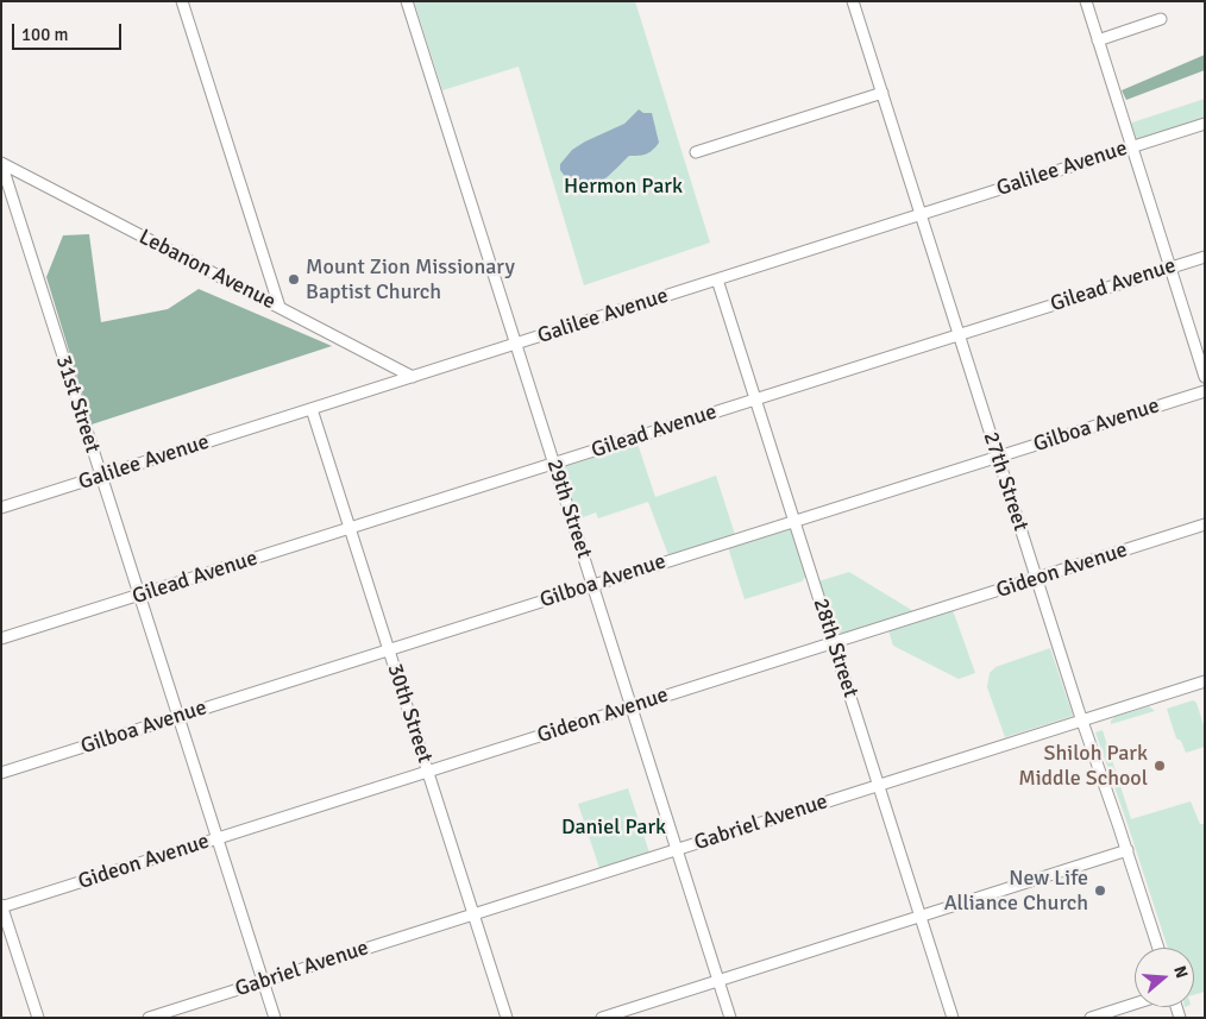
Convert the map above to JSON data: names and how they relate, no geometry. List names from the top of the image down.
{
  "streets": {
    "street": [
      "Galilee Avenue",
      "Lebanon Avenue",
      "Gilead Avenue",
      "31st Street",
      "Gilboa Avenue",
      "27th Street",
      "29th Street",
      "Gideon Avenue",
      "28th Street",
      "30th Street",
      "Gabriel Avenue"
    ]
  },
  "crossings": [
    ["Galilee Avenue", "Lebanon Avenue"],
    ["Galilee Avenue", "31st Street"],
    ["Galilee Avenue", "27th Street"],
    ["Galilee Avenue", "29th Street"],
    ["Galilee Avenue", "28th Street"],
    ["Galilee Avenue", "30th Street"],
    ["Lebanon Avenue", "31st Street"],
    ["Gilead Avenue", "31st Street"],
    ["Gilead Avenue", "27th Street"],
    ["Gilead Avenue", "29th Street"],
    ["Gilead Avenue", "28th Street"],
    ["Gilead Avenue", "30th Street"],
    ["31st Street", "Gilboa Avenue"],
    ["31st Street", "Gideon Avenue"],
    ["31st Street", "Gabriel Avenue"],
    ["Gilboa Avenue", "27th Street"],
    ["Gilboa Avenue", "29th Street"],
    ["Gilboa Avenue", "28th Street"],
    ["Gilboa Avenue", "30th Street"],
    ["27th Street", "Gideon Avenue"],
    ["27th Street", "Gabriel Avenue"],
    ["29th Street", "Gideon Avenue"],
    ["29th Street", "Gabriel Avenue"],
    ["Gideon Avenue", "28th Street"],
    ["Gideon Avenue", "30th Street"],
    ["28th Street", "Gabriel Avenue"],
    ["30th Street", "Gabriel Avenue"]
  ],
  "parks": ["Hermon Park", "Daniel Park"],
  "places": ["Mount Zion Missionary Baptist Church", "Shiloh Park Middle School", "New Life Alliance Church"],
  "scale_bar": "100 m",
  "north": "right"
}
